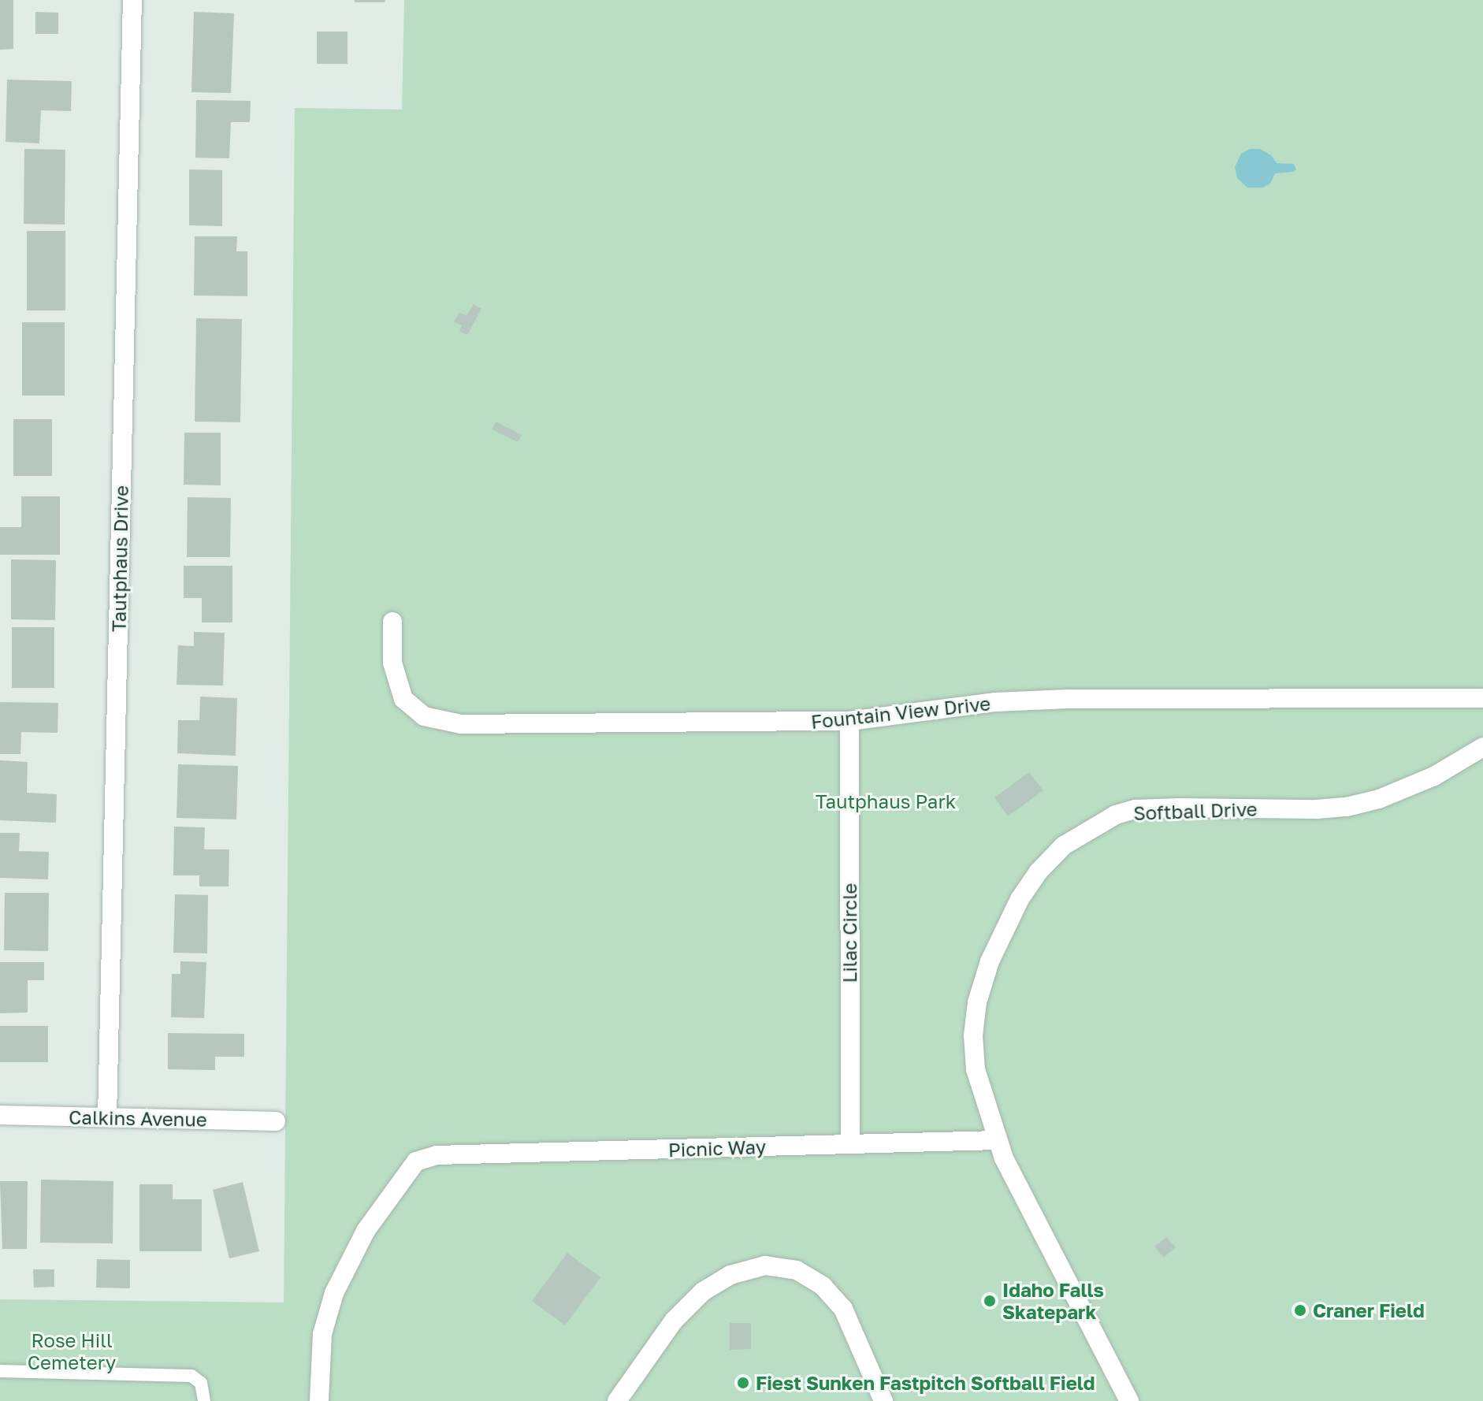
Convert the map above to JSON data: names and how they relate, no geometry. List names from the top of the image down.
{
  "streets": {
    "street": [
      "Tautphaus Drive",
      "Fountain View Drive",
      "Softball Drive",
      "Lilac Circle",
      "Calkins Avenue",
      "Picnic Way"
    ]
  },
  "crossings": [
    ["Tautphaus Drive", "Calkins Avenue"],
    ["Fountain View Drive", "Lilac Circle"],
    ["Softball Drive", "Picnic Way"],
    ["Lilac Circle", "Picnic Way"]
  ],
  "parks": ["Tautphaus Park", "Rose Hill Cemetery"],
  "places": ["Idaho Falls Skatepark", "Craner Field", "Fiest Sunken Fastpitch Softball Field"]
}
